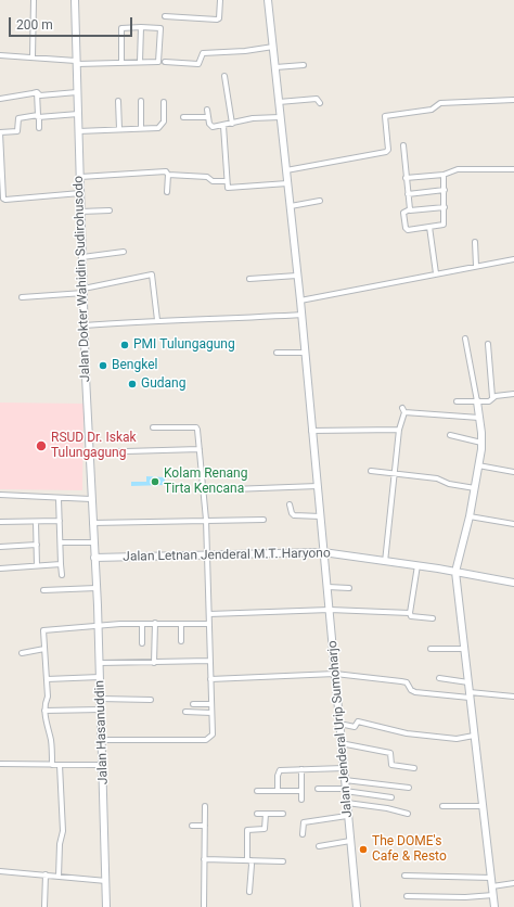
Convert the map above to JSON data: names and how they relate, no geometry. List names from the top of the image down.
{
  "streets": {
    "street": [
      "Jalan Dokter Wahidin Sudirohusodo",
      "Jalan Letnan Jenderal M.T. Haryono",
      "Jalan Jenderal Urip Sumoharjo",
      "Jalan Hasanuddin"
    ]
  },
  "crossings": [
    ["Jalan Dokter Wahidin Sudirohusodo", "Jalan Letnan Jenderal M.T. Haryono"],
    ["Jalan Dokter Wahidin Sudirohusodo", "Jalan Hasanuddin"],
    ["Jalan Letnan Jenderal M.T. Haryono", "Jalan Jenderal Urip Sumoharjo"],
    ["Jalan Letnan Jenderal M.T. Haryono", "Jalan Hasanuddin"]
  ],
  "places": [
    "PMI Tulungagung",
    "Bengkel",
    "Gudang",
    "RSUD Dr. Iskak Tulungagung",
    "Kolam Renang Tirta Kencana",
    "The DOME's Cafe & Resto"
  ],
  "scale_bar": "200 m"
}
